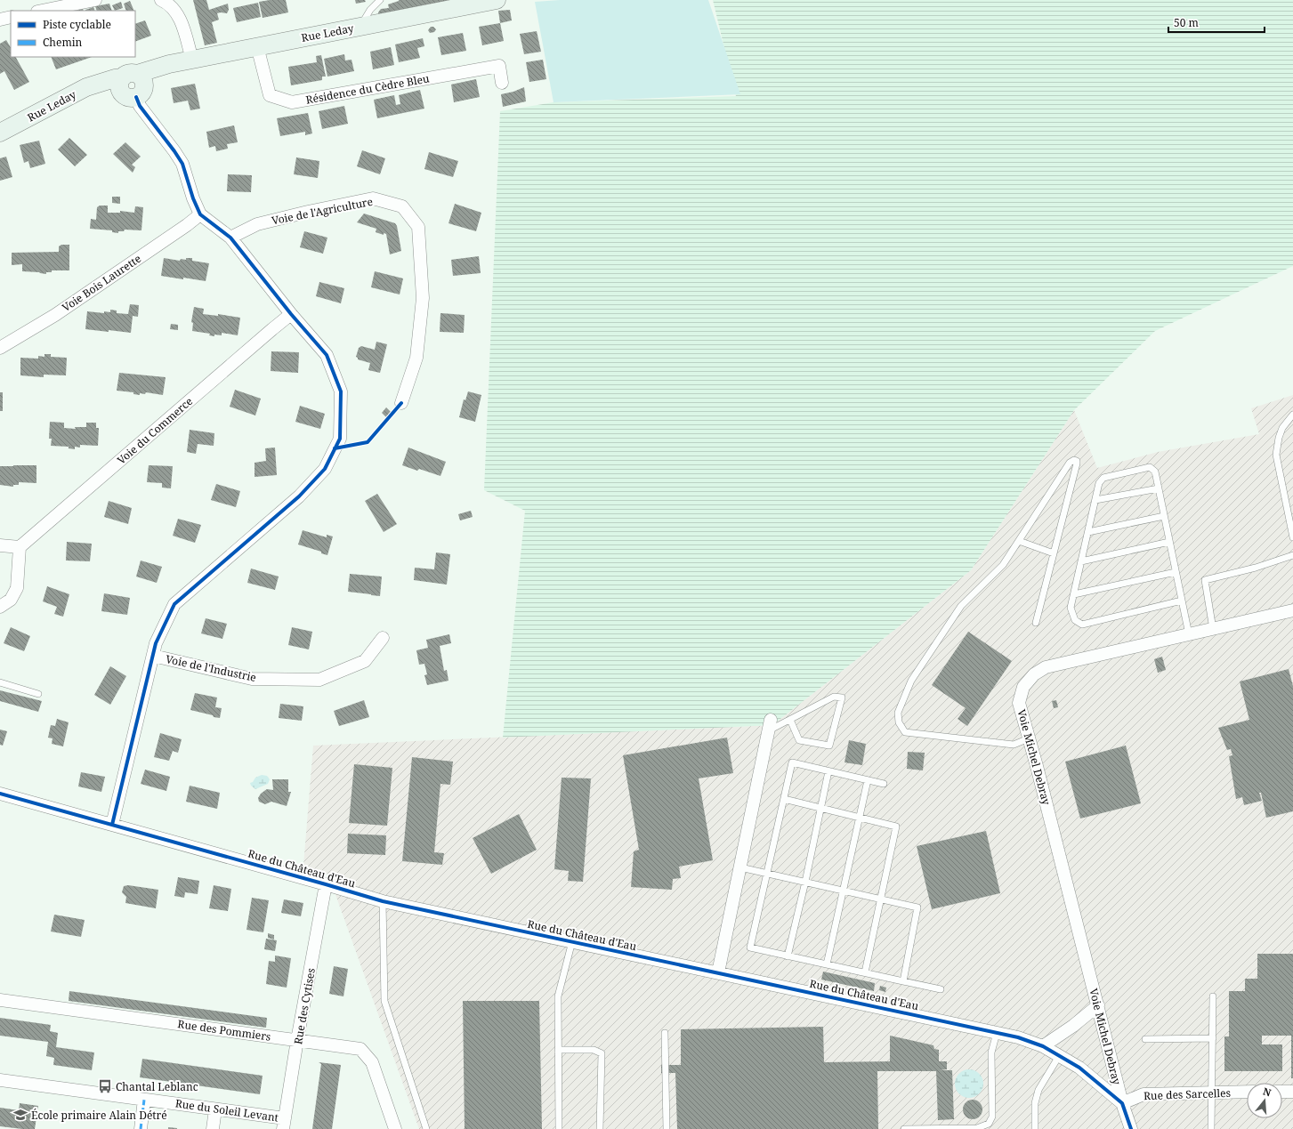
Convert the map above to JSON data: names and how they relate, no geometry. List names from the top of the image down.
{
  "streets": {
    "main road": ["Rue Leday"],
    "street": [
      "Résidence du Cèdre Bleu",
      "Voie de l'Agriculture",
      "Voie Bois Laurette",
      "Voie du Commerce",
      "Voie de l'Industrie",
      "Voie Michel Debray",
      "Rue du Château d'Eau",
      "Rue des Cytises",
      "Rue des Pommiers",
      "Rue des Sarcelles",
      "Rue du Soleil Levant"
    ]
  },
  "crossings": [
    ["Rue Leday", "Résidence du Cèdre Bleu"],
    ["Voie Michel Debray", "Rue du Château d'Eau"],
    ["Voie Michel Debray", "Rue des Sarcelles"],
    ["Rue du Château d'Eau", "Rue des Cytises"],
    ["Rue du Château d'Eau", "Rue des Sarcelles"],
    ["Rue des Cytises", "Rue des Pommiers"],
    ["Rue des Cytises", "Rue du Soleil Levant"]
  ],
  "places": {
    "bus stop": ["Chantal Leblanc"],
    "school or university": ["École primaire Alain Détré"]
  },
  "legend": ["Piste cyclable", "Chemin"],
  "scale_bar": "50 m",
  "north": "top"
}
